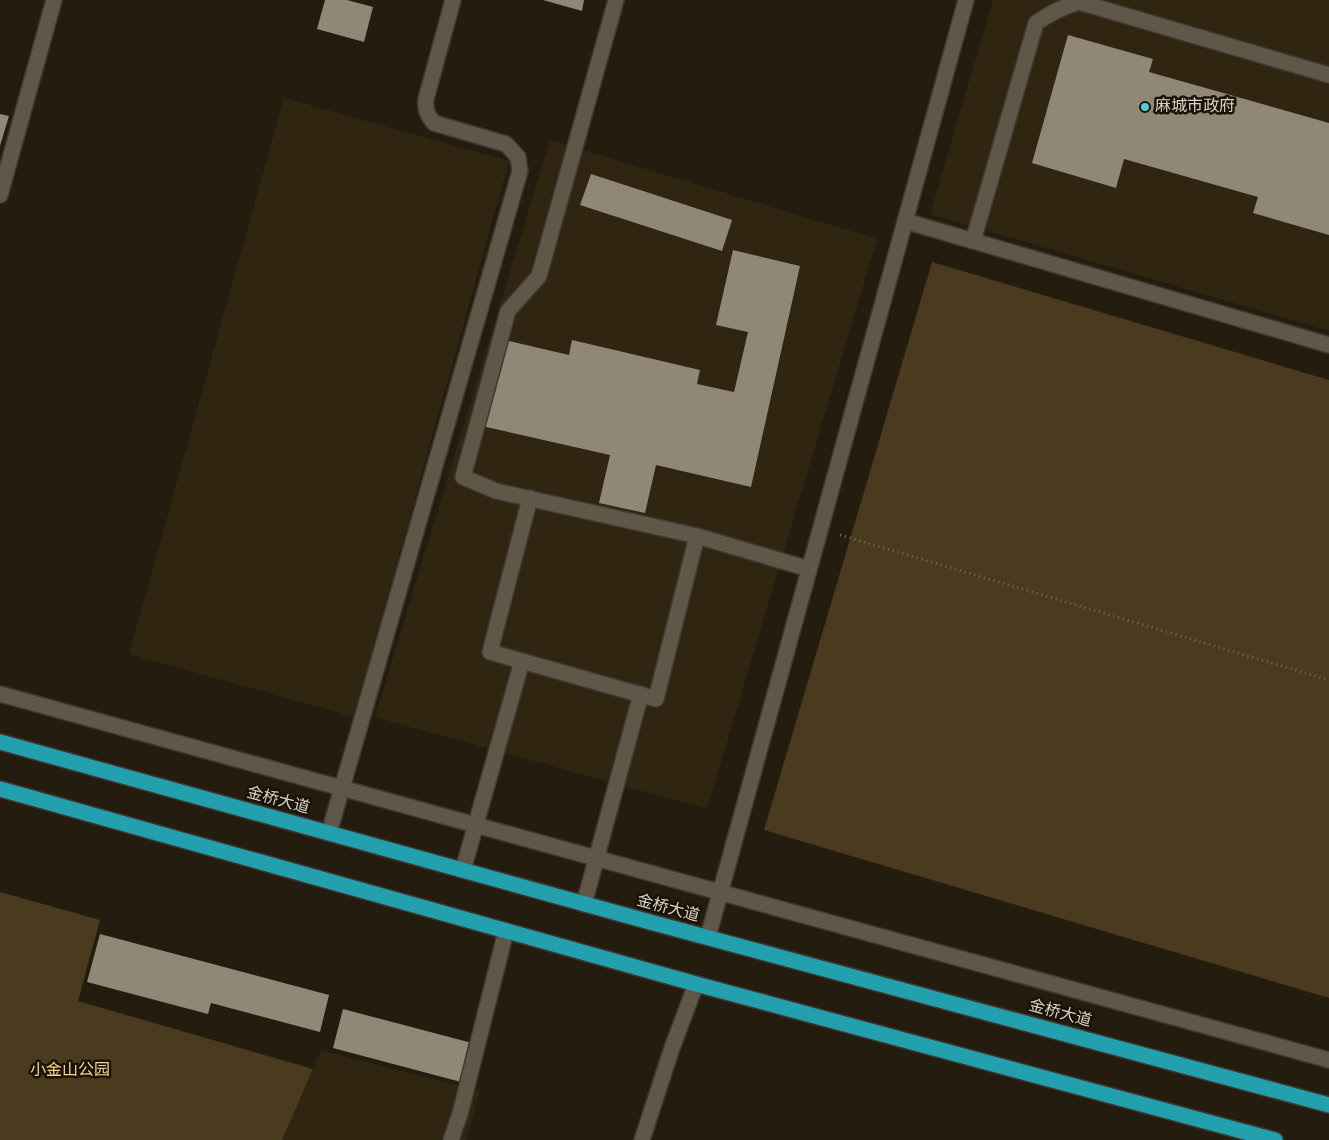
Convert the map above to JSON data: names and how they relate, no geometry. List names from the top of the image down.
{
  "streets": {
    "highway": ["金桥大道"]
  },
  "parks": ["小金山公园"],
  "places": ["麻城市政府"]
}
